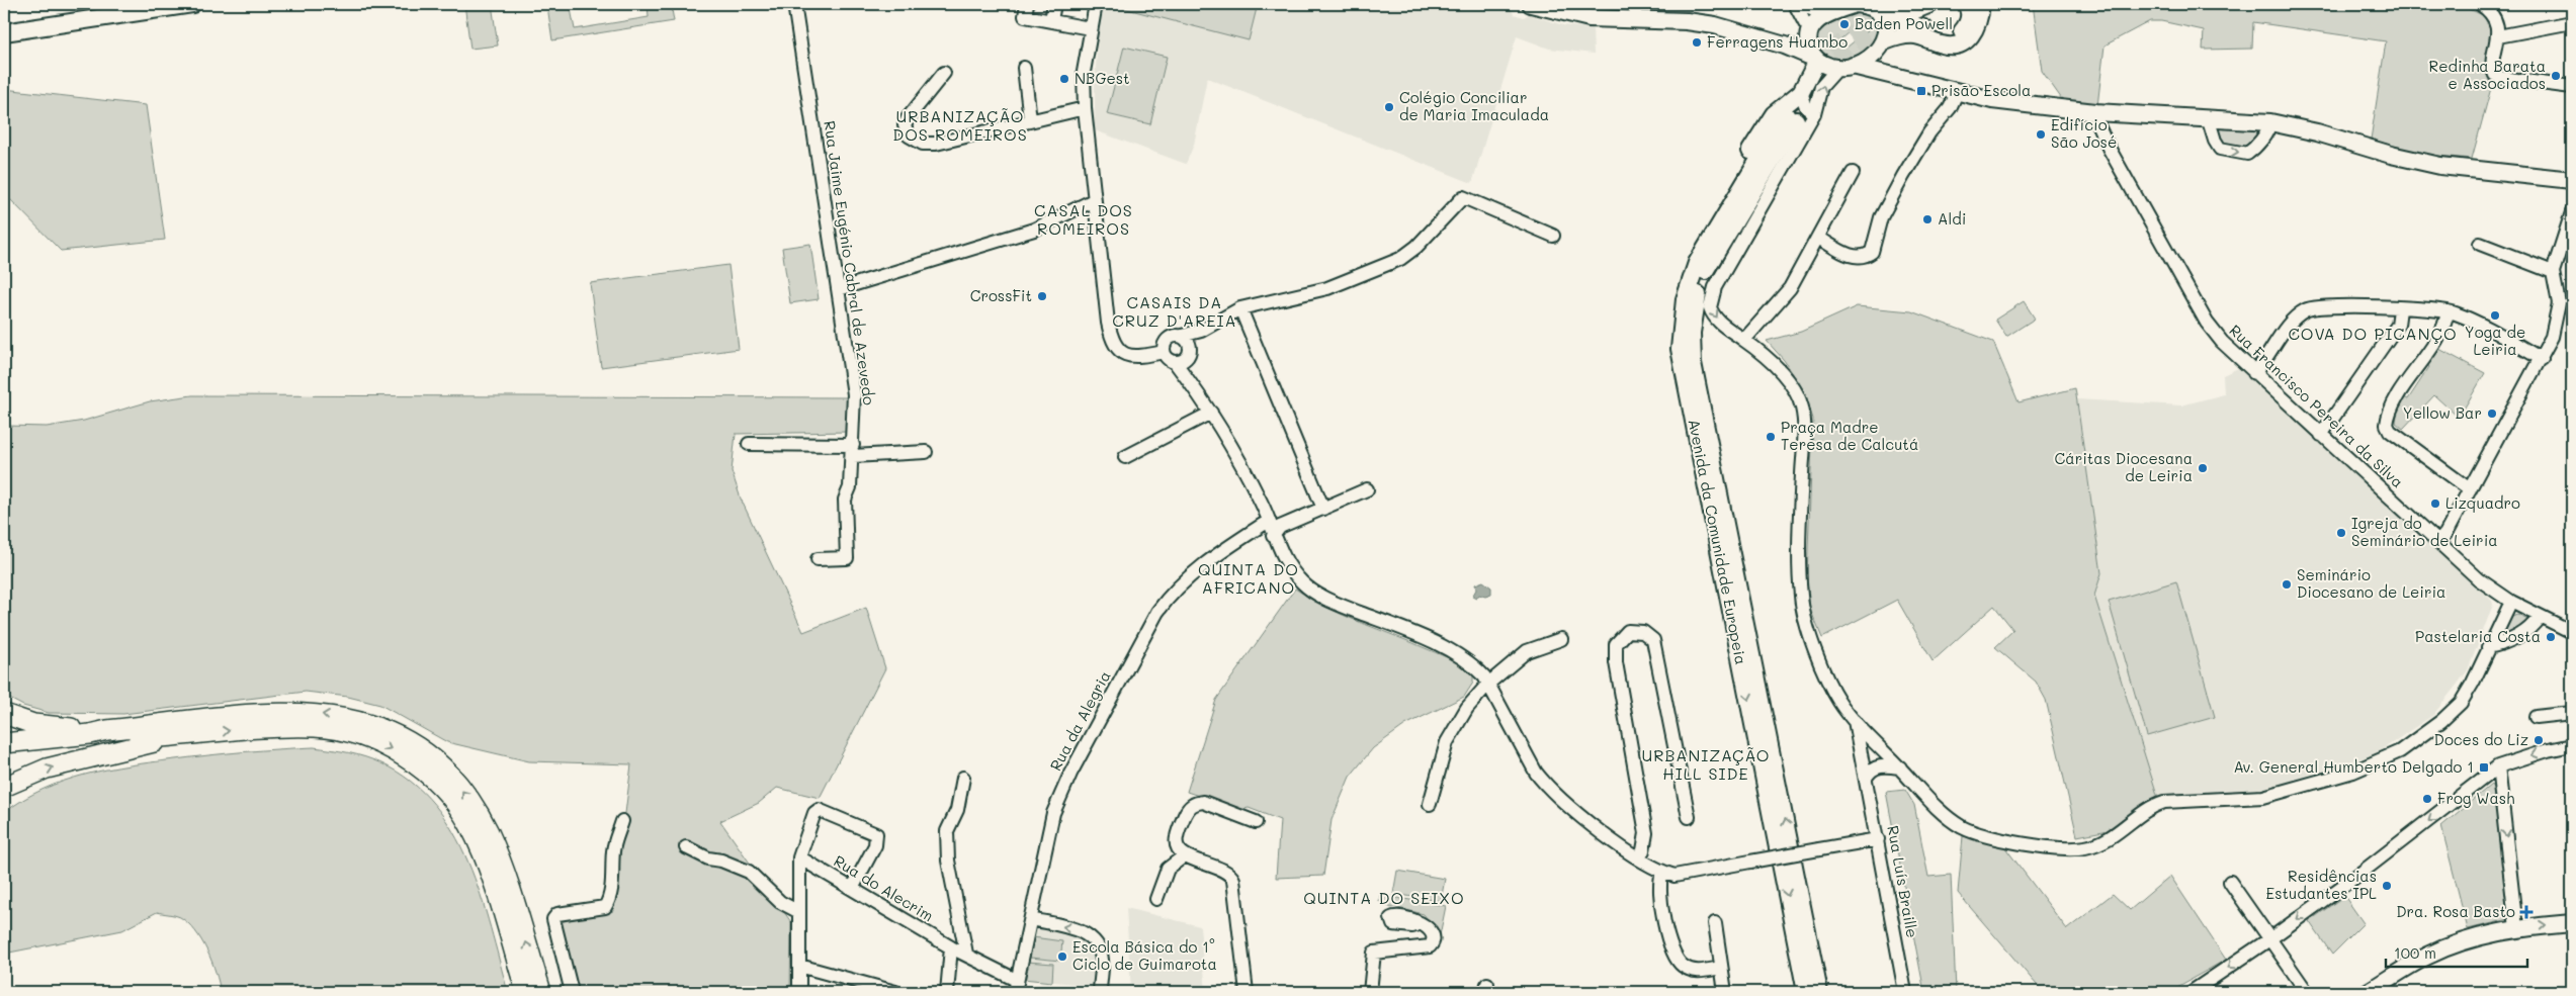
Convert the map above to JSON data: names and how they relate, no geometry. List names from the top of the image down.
{
  "streets": {
    "main road": ["Avenida da Comunidade Europeia"],
    "street": [
      "Rua Jaime Eugénio Cabral de Azevedo",
      "Rua Francisco Pereira da Silva",
      "Rua da Alegria",
      "Rua Luís Braille",
      "Rua do Alecrim"
    ]
  },
  "crossings": [
    ["Rua da Alegria", "Rua do Alecrim"]
  ],
  "districts": [
    "URBANIZAÇÃO DOS ROMEIROS",
    "CASAL DOS ROMEIROS",
    "CASAIS DA CRUZ D'AREIA",
    "COVA DO PICANÇO",
    "QUINTA DO AFRICANO",
    "URBANIZAÇÃO HILL SIDE",
    "QUINTA DO SEIXO"
  ],
  "places": {
    "other": [
      "Baden Powell",
      "Ferragens Huambo",
      "Redinha Barata e Associados",
      "NBGest",
      "Colégio Conciliar de Maria Imaculada",
      "Edifício São José",
      "Aldi",
      "CrossFit",
      "Yoga de Leiria",
      "Yellow Bar",
      "Praça Madre Teresa de Calcutá",
      "Cáritas Diocesana de Leiria",
      "Lizquadro",
      "Igreja do Seminário de Leiria",
      "Seminário Diocesano de Leiria",
      "Pastelaria Costa",
      "Doces do Liz",
      "Frog Wash",
      "Residências Estudantes IPL",
      "Escola Básica do 1° Ciclo de Guimarota"
    ],
    "transit": ["Prisão Escola", "Av. General Humberto Delgado 1"],
    "health": ["Dra. Rosa Basto"]
  },
  "scale_bar": "100 m"
}
